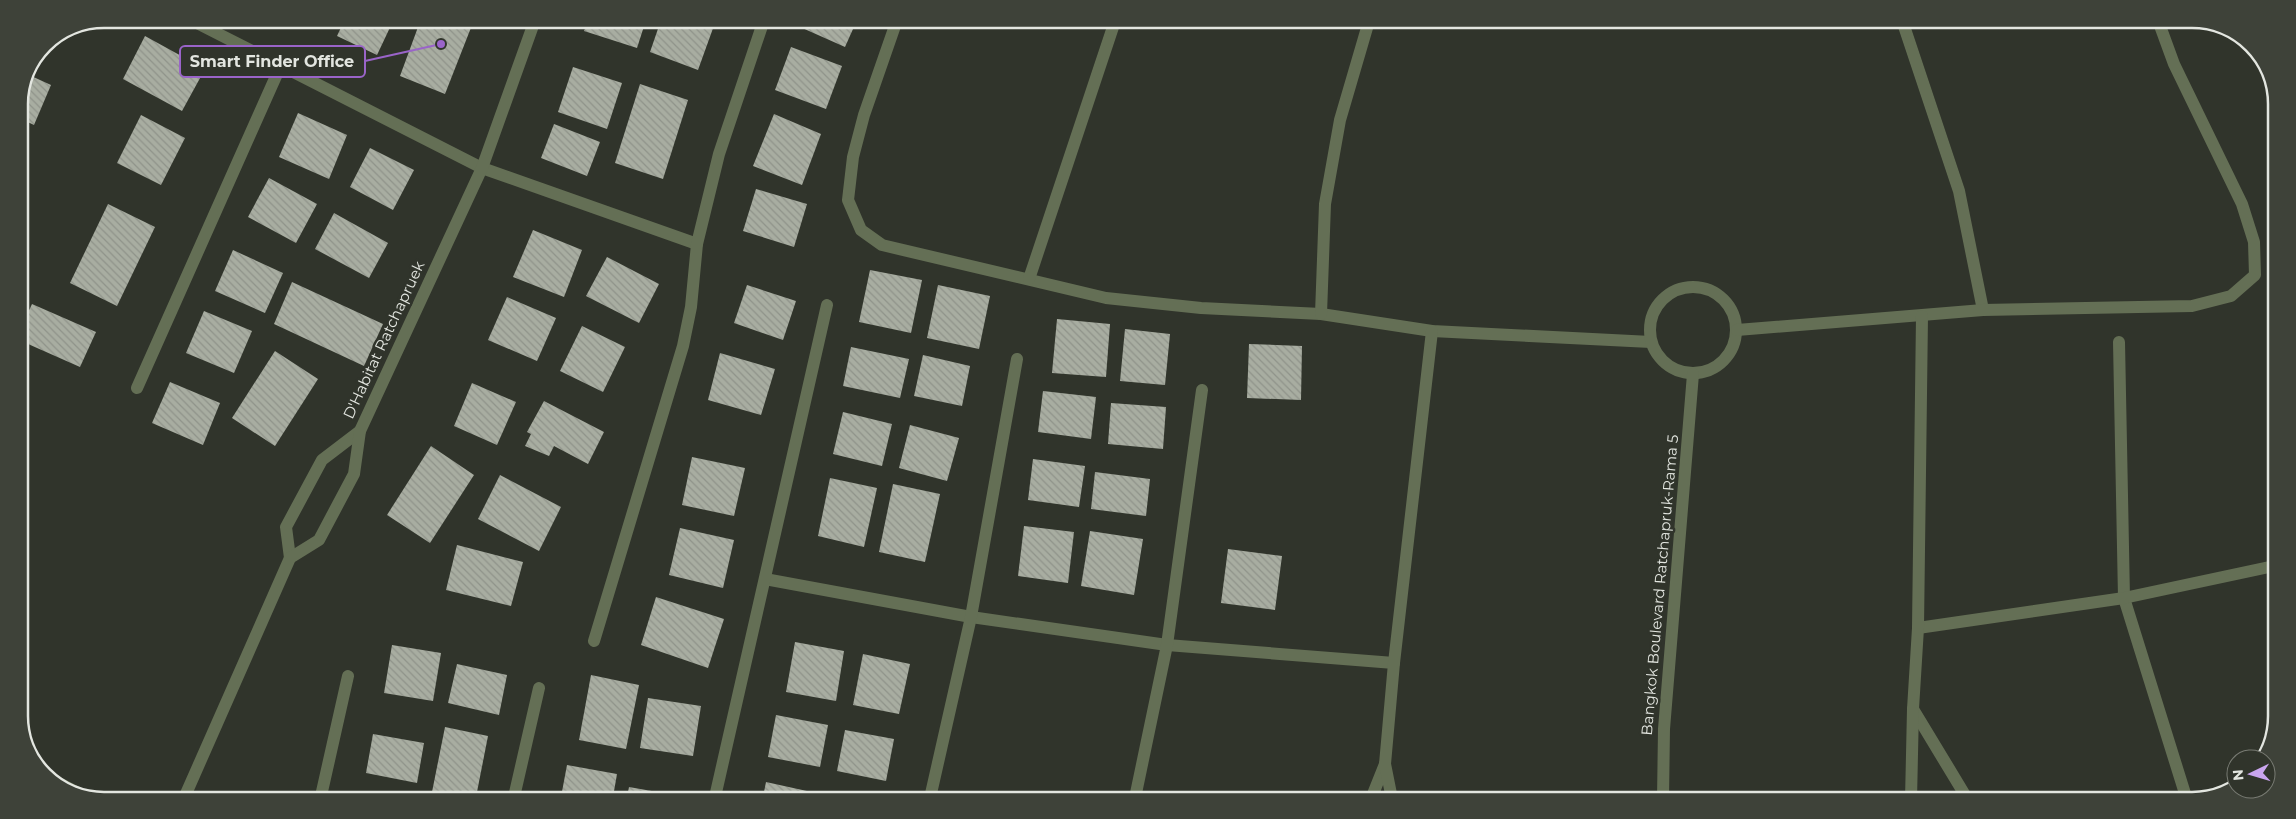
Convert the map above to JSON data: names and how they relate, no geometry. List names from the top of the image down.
{
  "streets": {
    "street": ["D'Habitat Ratchapruek", "Bangkok Boulevard Ratchapruk-Rama 5"]
  },
  "places": ["Smart Finder Office"],
  "north": "left"
}
